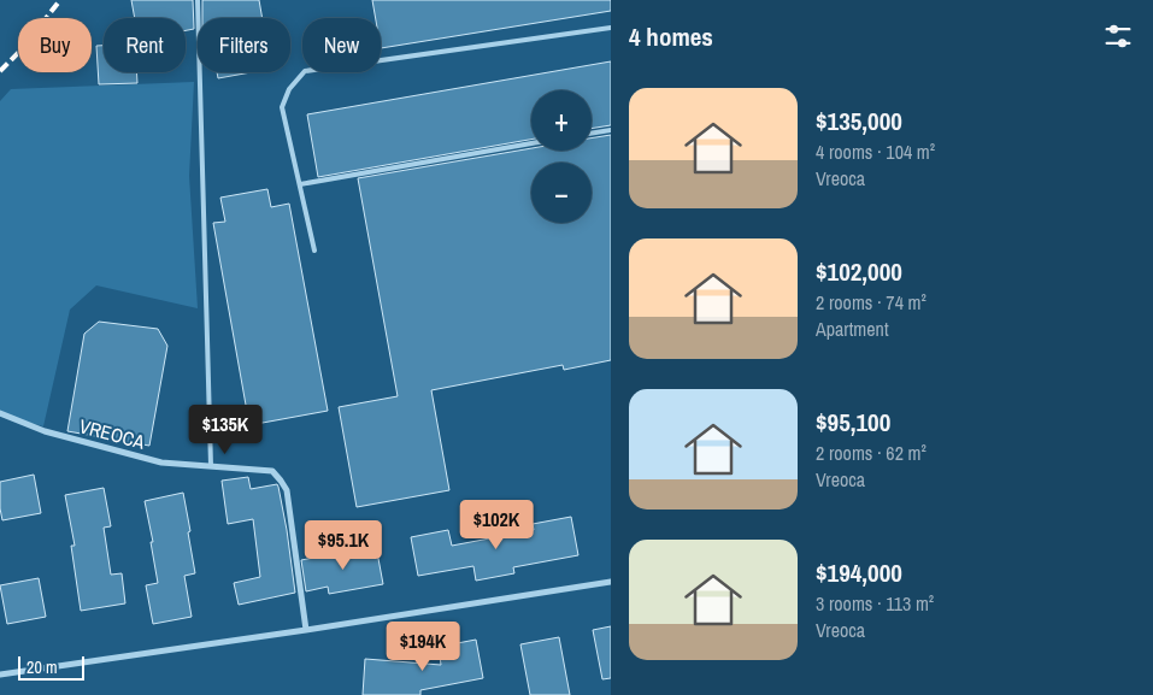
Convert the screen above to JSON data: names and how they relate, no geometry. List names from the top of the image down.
{
  "streets": {
    "street": ["VREOCA"]
  },
  "scale_bar": "20 m",
  "page": {
    "heading": "4 homes",
    "chip": [
      "Buy",
      "Rent",
      "Filters",
      "New"
    ],
    "list": [
      {
        "name": "$135,000",
        "note": "4 rooms · 104 m² · Vreoca"
      },
      {
        "name": "$102,000",
        "note": "2 rooms · 74 m² · Apartment"
      },
      {
        "name": "$95,100",
        "note": "2 rooms · 62 m² · Vreoca"
      },
      {
        "name": "$194,000",
        "note": "3 rooms · 113 m² · Vreoca"
      }
    ],
    "map_buttons": ["+", "−"],
    "price": [
      "$135K",
      "$102K",
      "$95.1K",
      "$194K"
    ],
    "scale": "20 m"
  }
}
